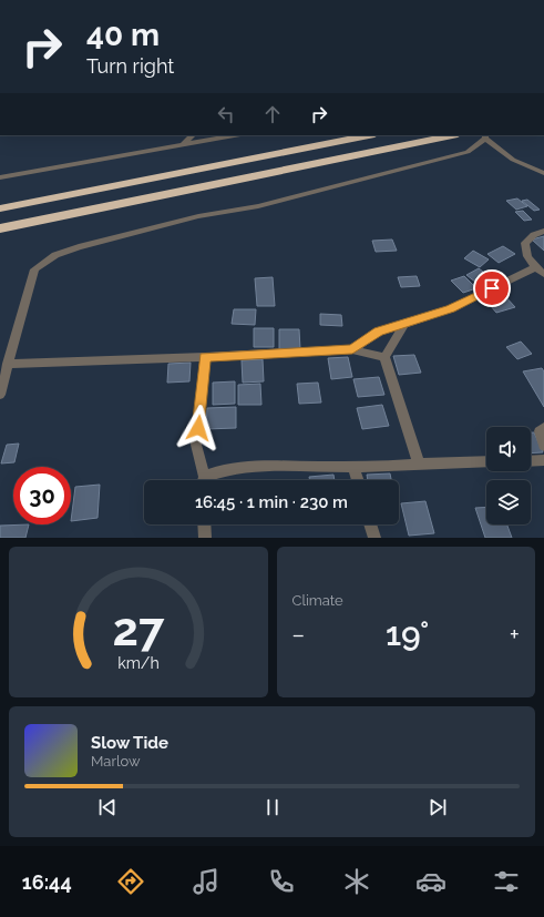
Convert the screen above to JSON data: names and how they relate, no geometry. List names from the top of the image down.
{
  "page": {
    "turn": ["40 m", "Turn right"],
    "limit": "30",
    "trip": "16:45 · 1 min · 230 m",
    "tile": "Climate",
    "heat": ["−", "19°", "+"],
    "song": ["Slow Tide", "Marlow"],
    "tabs": "16:44",
    "gauge": ["27", "km/h"]
  }
}
